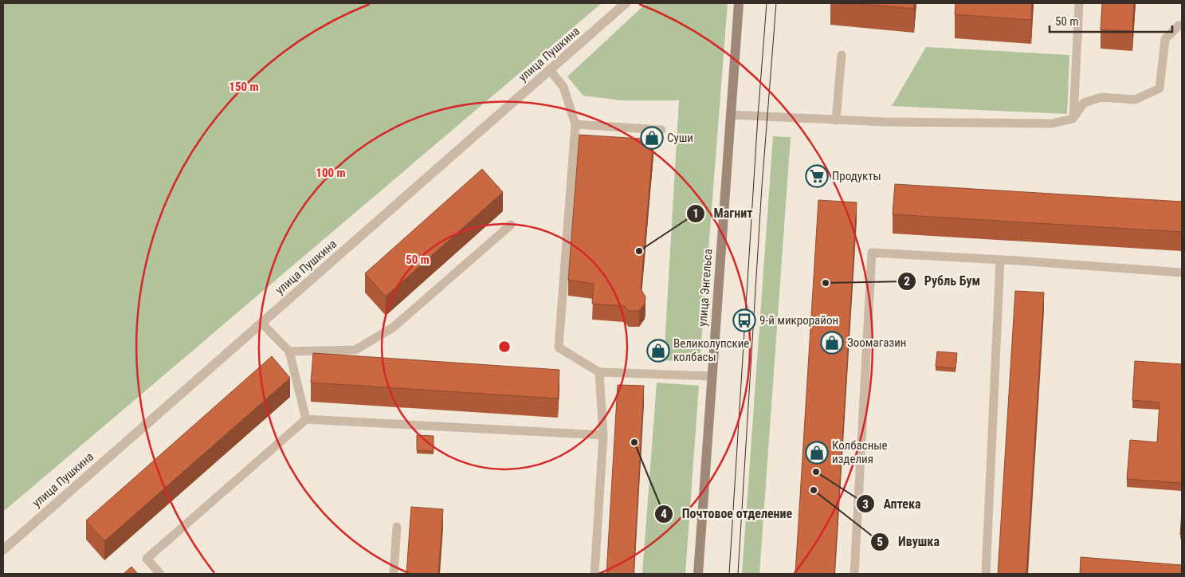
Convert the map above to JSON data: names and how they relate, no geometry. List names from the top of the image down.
{
  "streets": {
    "main road": ["улица Энгельса"],
    "street": ["улица Пушкина"]
  },
  "places": {
    "shop": [
      "Суши",
      "Зоомагазин",
      "Великолупские колбасы",
      "Колбасные изделия"
    ],
    "supermarket": ["Продукты"],
    "other": [
      "Магнит",
      "Рубль Бум",
      "Почтовое отделение",
      "Аптека",
      "Ивушка"
    ],
    "bus stop": ["9-й микрорайон"]
  },
  "scale_bar": "50 m",
  "rings": ["150 m", "100 m", "50 m"]
}
